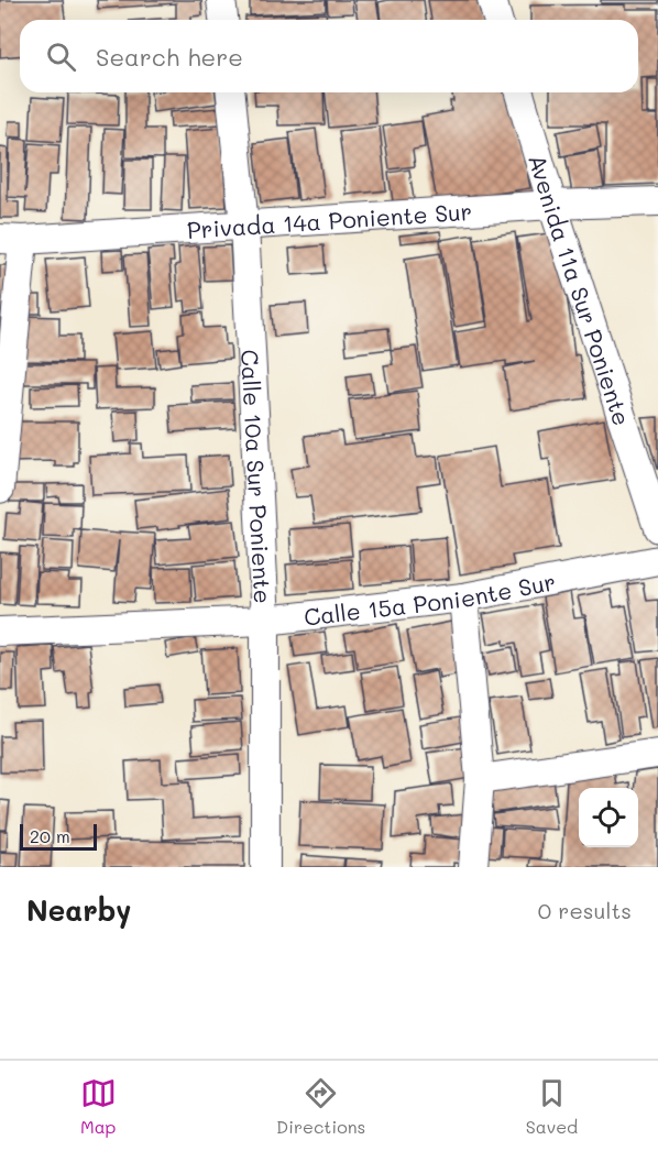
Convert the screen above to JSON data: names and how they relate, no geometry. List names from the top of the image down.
{
  "streets": {
    "street": [
      "Privada 14a Poniente Sur",
      "Avenida 11a Sur Poniente",
      "Calle 10a Sur Poniente",
      "Calle 15a Poniente Sur"
    ]
  },
  "crossings": [
    ["Privada 14a Poniente Sur", "Avenida 11a Sur Poniente"],
    ["Privada 14a Poniente Sur", "Calle 10a Sur Poniente"],
    ["Calle 10a Sur Poniente", "Calle 15a Poniente Sur"]
  ],
  "scale_bar": "20 m",
  "page": {
    "search": "Search here",
    "scale": "20 m",
    "heading": ["Nearby", "0 results"],
    "nav": ["Map", "Directions", "Saved"]
  }
}
